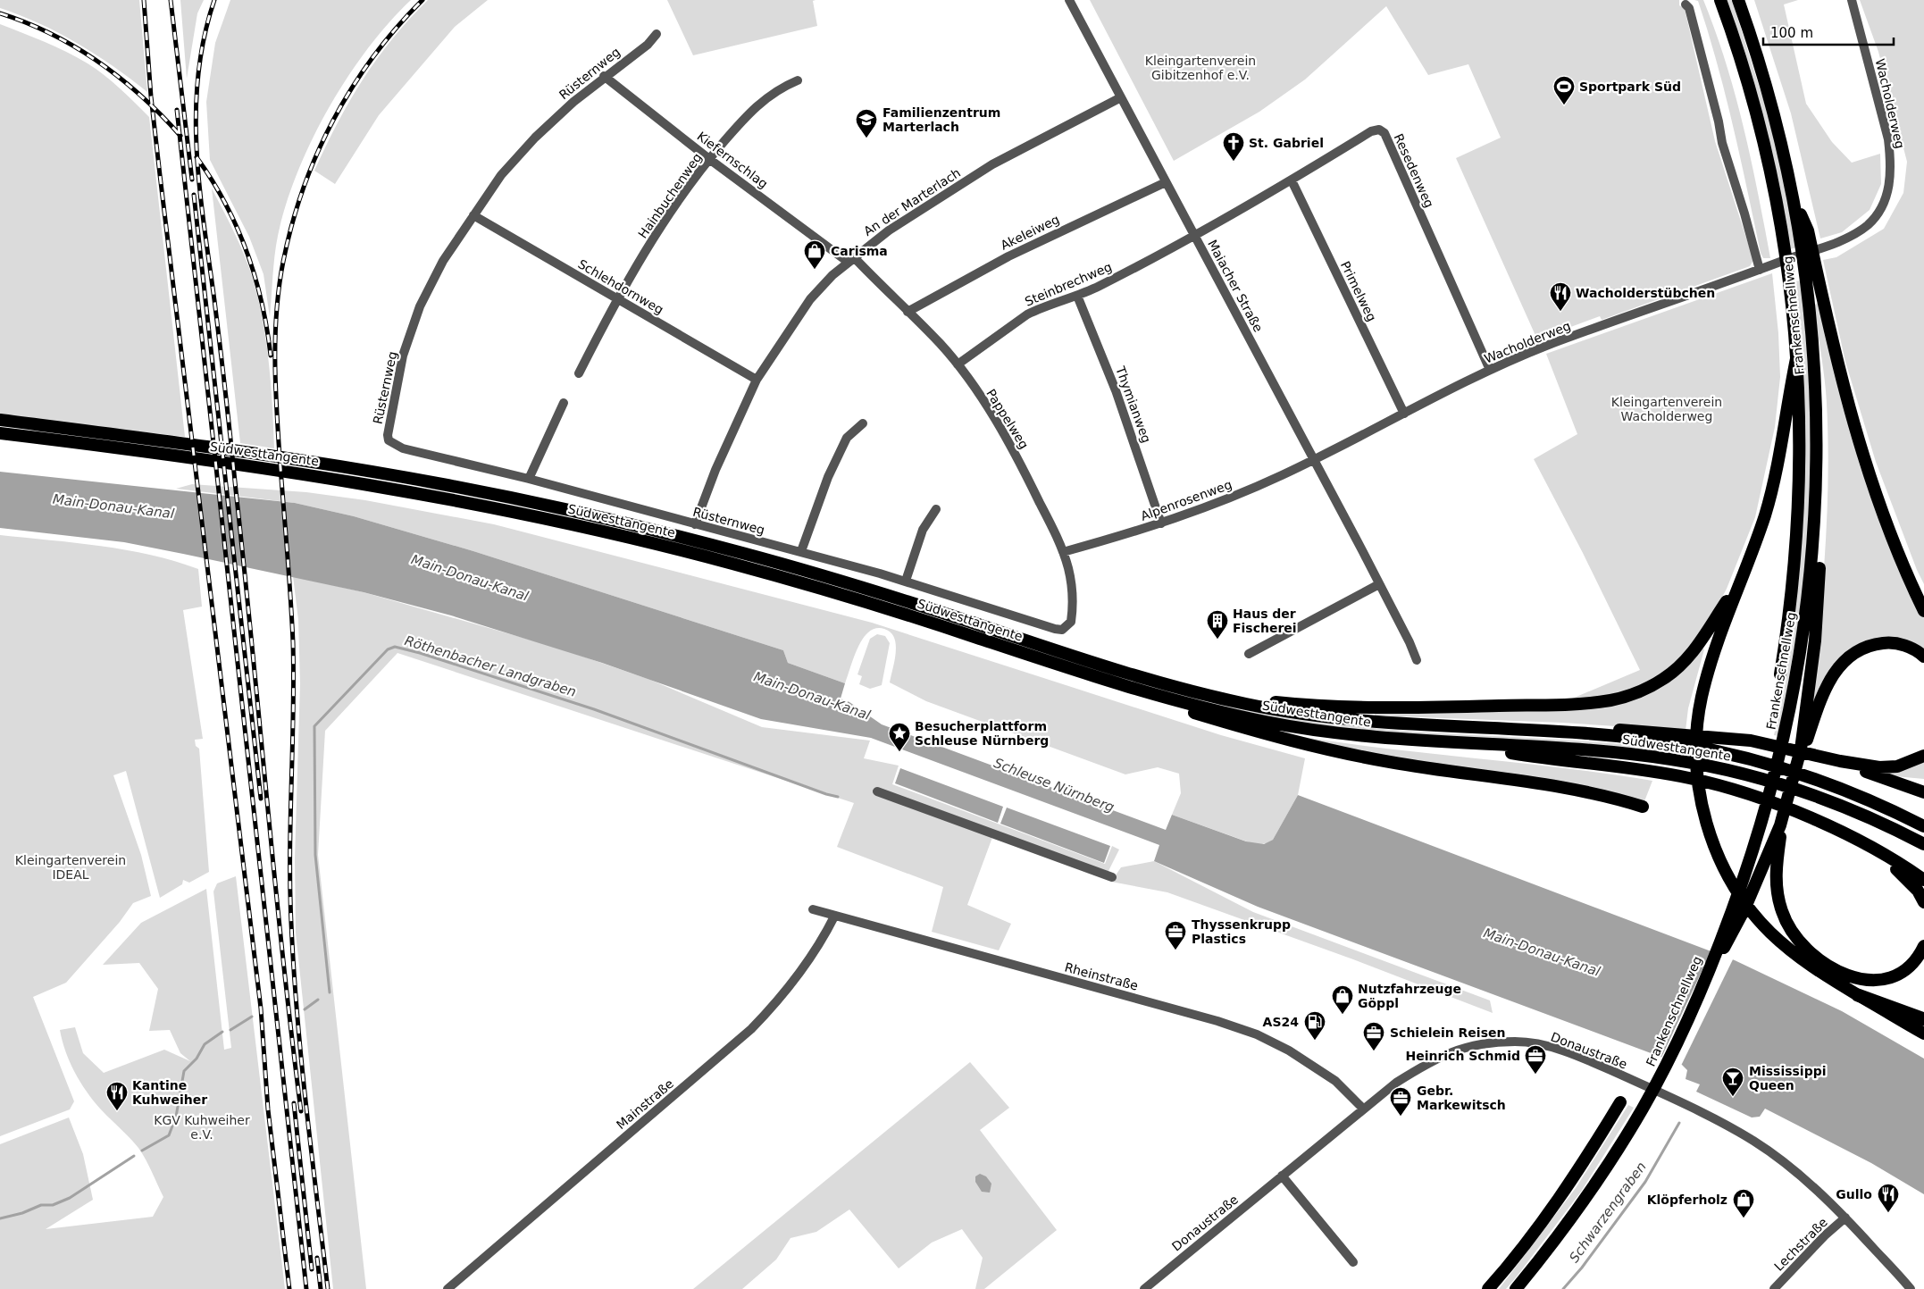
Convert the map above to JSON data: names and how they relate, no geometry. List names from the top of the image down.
{
  "streets": {
    "highway": ["Frankenschnellweg", "Südwesttangente"],
    "street": [
      "Rüsternweg",
      "Wacholderweg",
      "Kiefernschlag",
      "Resedenweg",
      "Hainbuchenweg",
      "An der Marterlach",
      "Akeleiweg",
      "Steinbrechweg",
      "Maiacher Straße",
      "Schlehdornweg",
      "Primelweg",
      "Thymianweg",
      "Pappelweg",
      "Alpenrosenweg",
      "Rheinstraße",
      "Donaustraße",
      "Mainstraße",
      "Lechstraße"
    ]
  },
  "crossings": [
    ["Rüsternweg", "Kiefernschlag"],
    ["Rüsternweg", "An der Marterlach"],
    ["Rüsternweg", "Schlehdornweg"],
    ["Rüsternweg", "Pappelweg"],
    ["Wacholderweg", "Resedenweg"],
    ["Wacholderweg", "Maiacher Straße"],
    ["Wacholderweg", "Primelweg"],
    ["Wacholderweg", "Alpenrosenweg"],
    ["Kiefernschlag", "Hainbuchenweg"],
    ["Kiefernschlag", "An der Marterlach"],
    ["Kiefernschlag", "Pappelweg"],
    ["Resedenweg", "Steinbrechweg"],
    ["Resedenweg", "Maiacher Straße"],
    ["Resedenweg", "Primelweg"],
    ["Hainbuchenweg", "Schlehdornweg"],
    ["An der Marterlach", "Maiacher Straße"],
    ["An der Marterlach", "Schlehdornweg"],
    ["An der Marterlach", "Pappelweg"],
    ["Akeleiweg", "Maiacher Straße"],
    ["Akeleiweg", "Pappelweg"],
    ["Steinbrechweg", "Maiacher Straße"],
    ["Steinbrechweg", "Thymianweg"],
    ["Steinbrechweg", "Pappelweg"],
    ["Maiacher Straße", "Alpenrosenweg"],
    ["Thymianweg", "Alpenrosenweg"],
    ["Pappelweg", "Alpenrosenweg"],
    ["Rheinstraße", "Donaustraße"],
    ["Rheinstraße", "Mainstraße"],
    ["Donaustraße", "Lechstraße"]
  ],
  "water": [
    "Main-Donau-Kanal",
    "Röthenbacher Landgraben",
    "Schleuse Nürnberg",
    "Schwarzengraben"
  ],
  "parks": [
    "Kleingartenverein Gibitzenhof e.V.",
    "Kleingartenverein Wacholderweg",
    "Kleingartenverein IDEAL",
    "KGV Kuhweiher e.V."
  ],
  "places": {
    "sports": ["Sportpark Süd"],
    "school or university": ["Familienzentrum Marterlach"],
    "church": ["St. Gabriel"],
    "shop": ["Carisma", "Nutzfahrzeuge Göppl", "Klöpferholz"],
    "restaurant": ["Wacholderstübchen", "Kantine Kuhweiher", "Gullo"],
    "building": ["Haus der Fischerei"],
    "place": ["Besucherplattform Schleuse Nürnberg"],
    "office": [
      "Thyssenkrupp Plastics",
      "Schielein Reisen",
      "Heinrich Schmid",
      "Gebr. Markewitsch"
    ],
    "fuel station": ["AS24"],
    "bar": ["Mississippi Queen"]
  },
  "scale_bar": "100 m"
}
